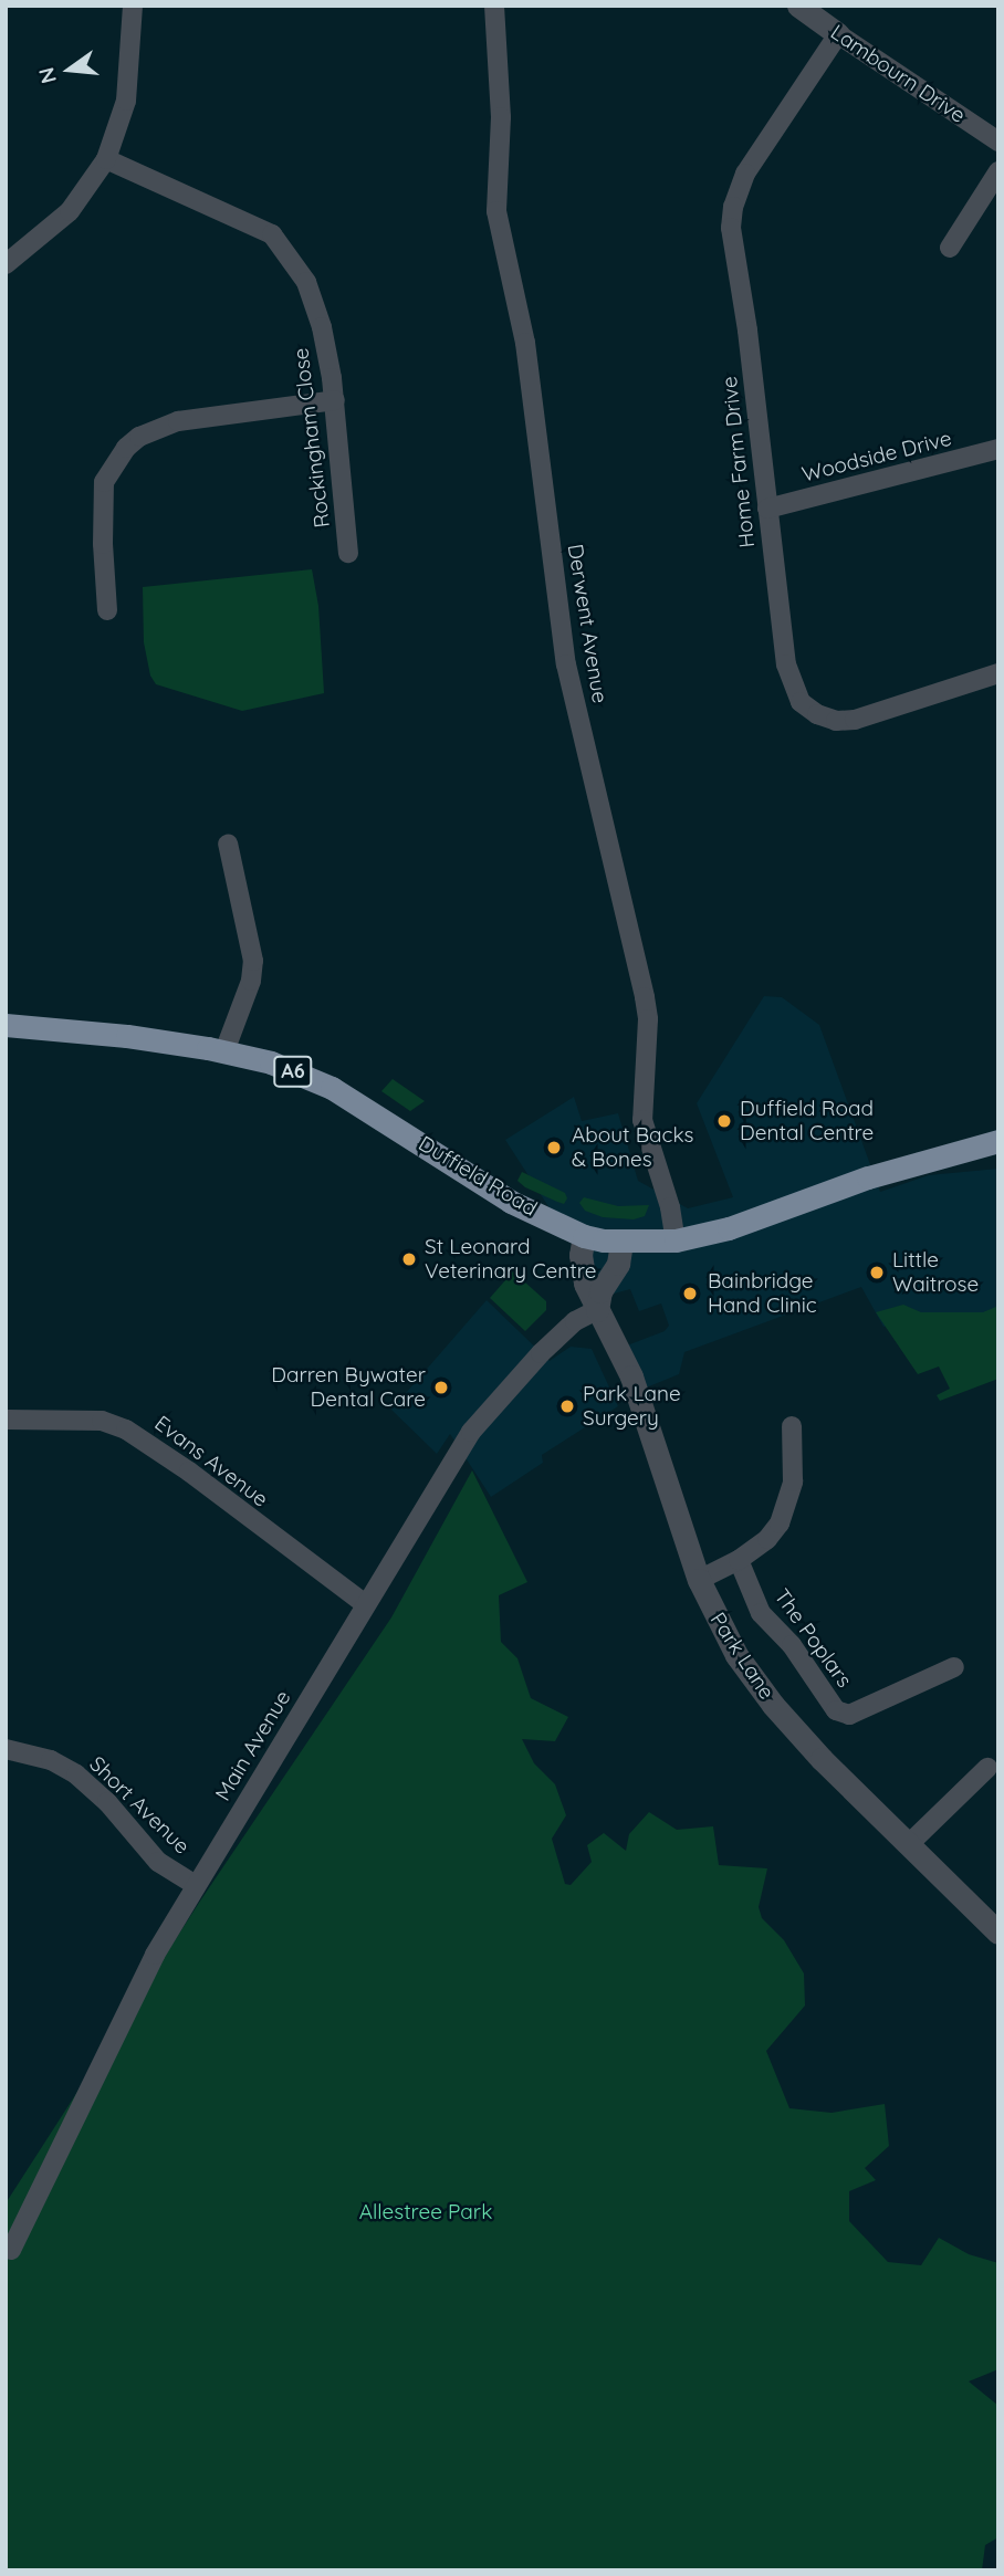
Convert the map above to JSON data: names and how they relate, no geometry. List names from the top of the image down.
{
  "streets": {
    "highway": ["A6", "Duffield Road"],
    "street": [
      "Lambourn Drive",
      "Rockingham Close",
      "Woodside Drive",
      "Home Farm Drive",
      "Derwent Avenue",
      "Evans Avenue",
      "The Poplars",
      "Park Lane",
      "Main Avenue",
      "Short Avenue"
    ]
  },
  "crossings": [
    ["Lambourn Drive", "Home Farm Drive"],
    ["Woodside Drive", "Home Farm Drive"],
    ["Derwent Avenue", "Duffield Road"],
    ["Duffield Road", "Park Lane"],
    ["Evans Avenue", "Main Avenue"],
    ["Park Lane", "Main Avenue"],
    ["Main Avenue", "Short Avenue"]
  ],
  "parks": ["Allestree Park"],
  "places": [
    "Duffield Road Dental Centre",
    "About Backs & Bones",
    "St Leonard Veterinary Centre",
    "Little Waitrose",
    "Bainbridge Hand Clinic",
    "Darren Bywater Dental Care",
    "Park Lane Surgery"
  ],
  "north": "left"
}
